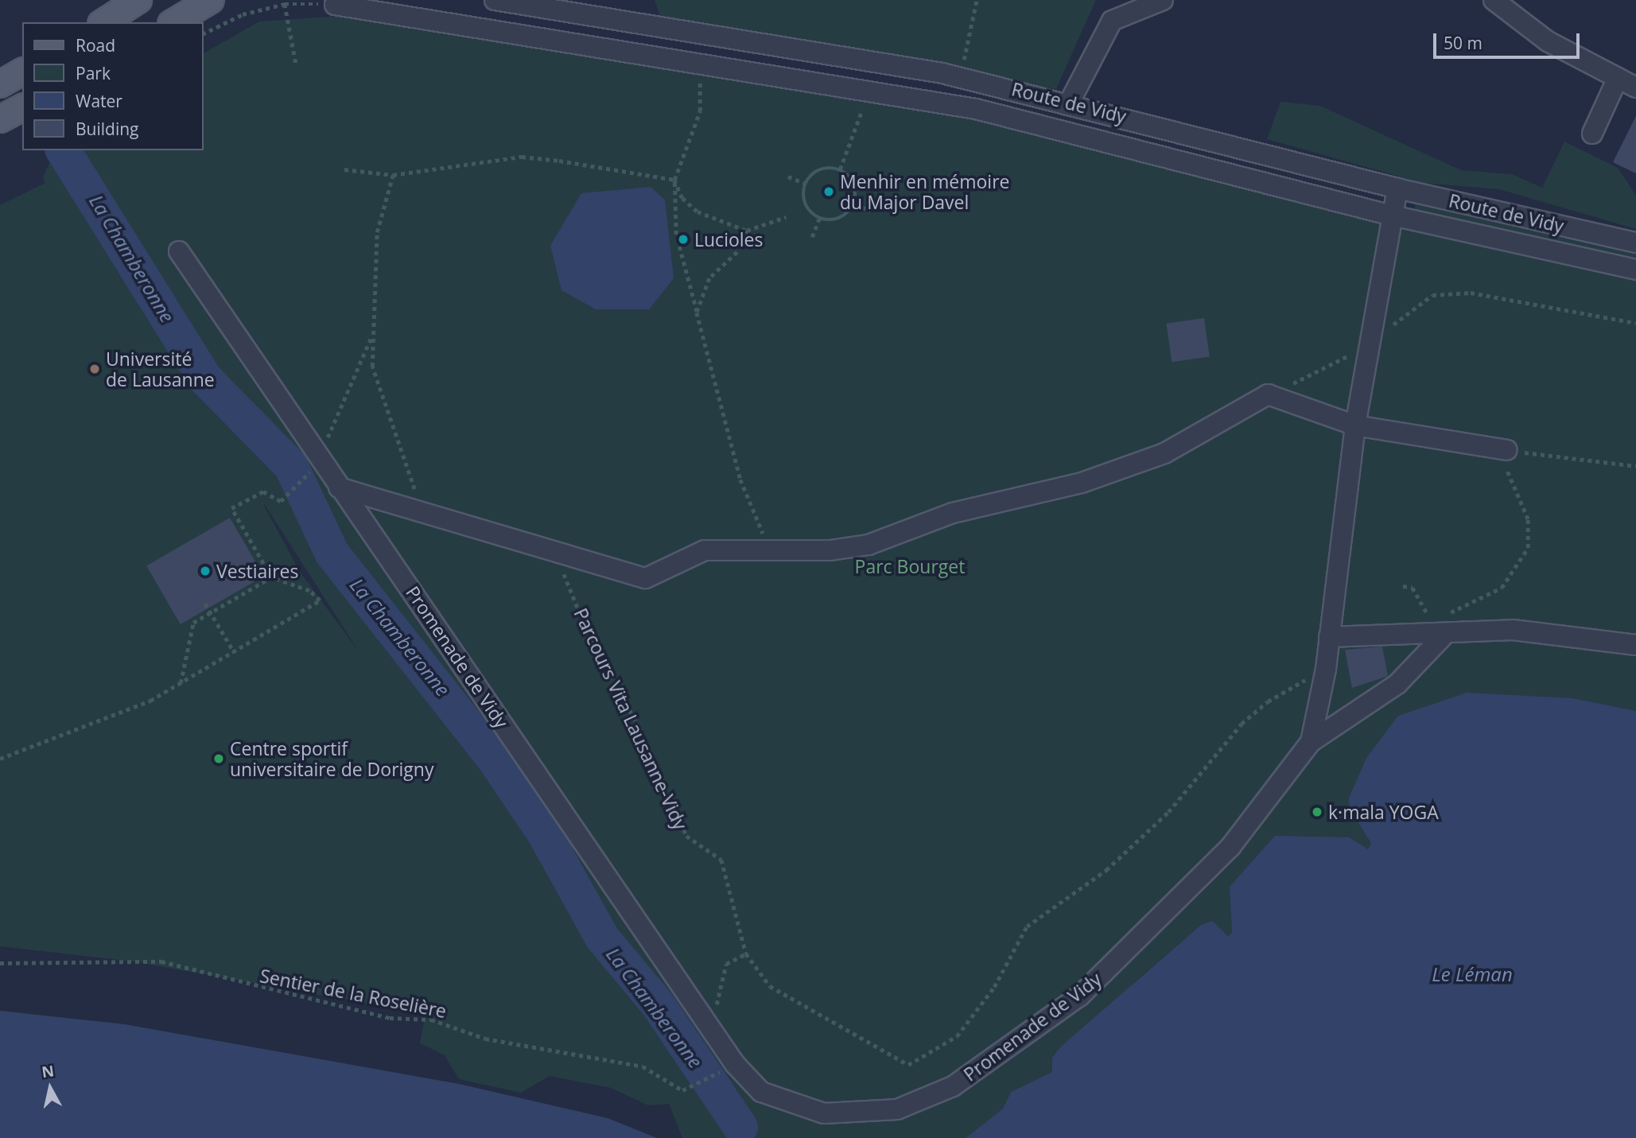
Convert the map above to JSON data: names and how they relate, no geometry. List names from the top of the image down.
{
  "streets": {
    "street": ["Route de Vidy", "Promenade de Vidy"],
    "path": ["Parcours Vita Lausanne-Vidy", "Sentier de la Roselière"]
  },
  "crossings": [
    ["Route de Vidy", "Promenade de Vidy"],
    ["Promenade de Vidy", "Parcours Vita Lausanne-Vidy"],
    ["Promenade de Vidy", "Sentier de la Roselière"]
  ],
  "water": ["La Chamberonne", "Le Léman"],
  "parks": ["Parc Bourget"],
  "places": [
    "Menhir en mémoire du Major Davel",
    "Lucioles",
    "Université de Lausanne",
    "Vestiaires",
    "Centre sportif universitaire de Dorigny",
    "k·mala YOGA"
  ],
  "legend": [
    "Road",
    "Park",
    "Water",
    "Building"
  ],
  "scale_bar": "50 m",
  "north": "top"
}
